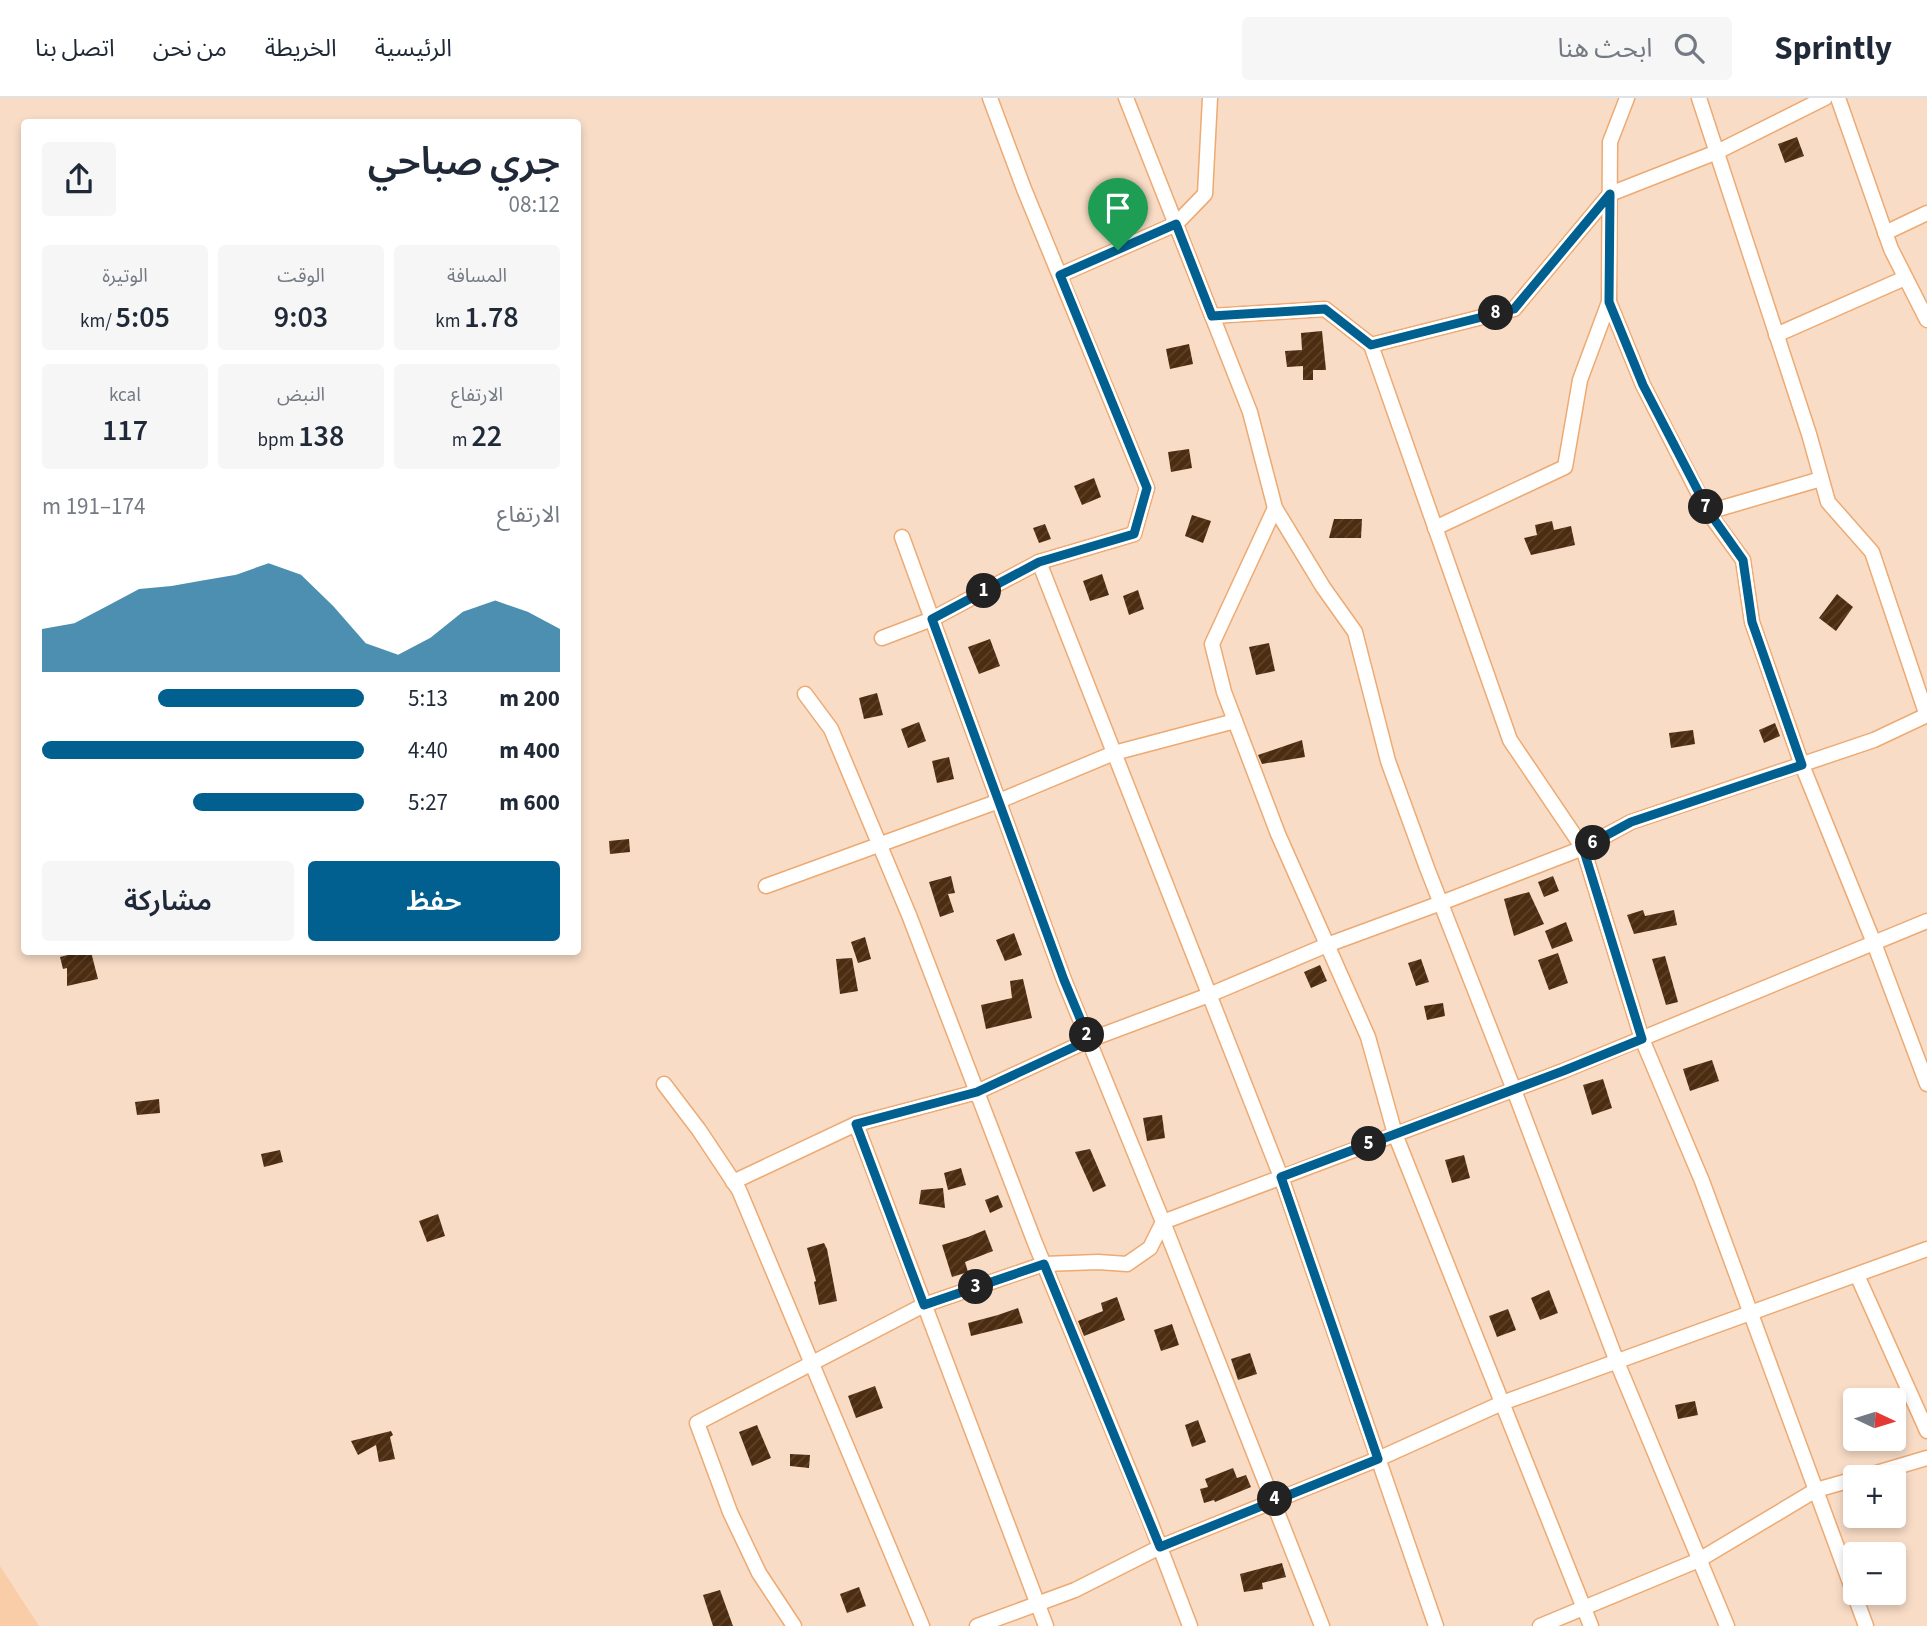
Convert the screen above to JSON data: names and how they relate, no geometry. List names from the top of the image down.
{
  "north": "right",
  "page": {
    "header": "Sprintly",
    "search": "ابحث هنا",
    "nav": [
      "الرئيسية",
      "الخريطة",
      "من نحن",
      "اتصل بنا"
    ],
    "heading": ["جري صباحي", "08:12"],
    "stats": [
      ["المسافة", "1.78 km"],
      ["الوقت", "9:03"],
      ["الوتيرة", "5:05 /km"],
      ["الارتفاع", "22 m"],
      ["النبض", "138 bpm"],
      ["kcal", "117"]
    ],
    "pins": [
      "8",
      "7",
      "1",
      "6",
      "2",
      "5",
      "3",
      "4"
    ],
    "chart": ["الارتفاع", "174–191 m"],
    "list": [
      {
        "name": "200 m",
        "note": "5:13"
      },
      {
        "name": "400 m",
        "note": "4:40"
      },
      {
        "name": "600 m",
        "note": "5:27"
      }
    ],
    "buttons": ["حفظ", "مشاركة"],
    "map_buttons": ["+", "−"]
  }
}
